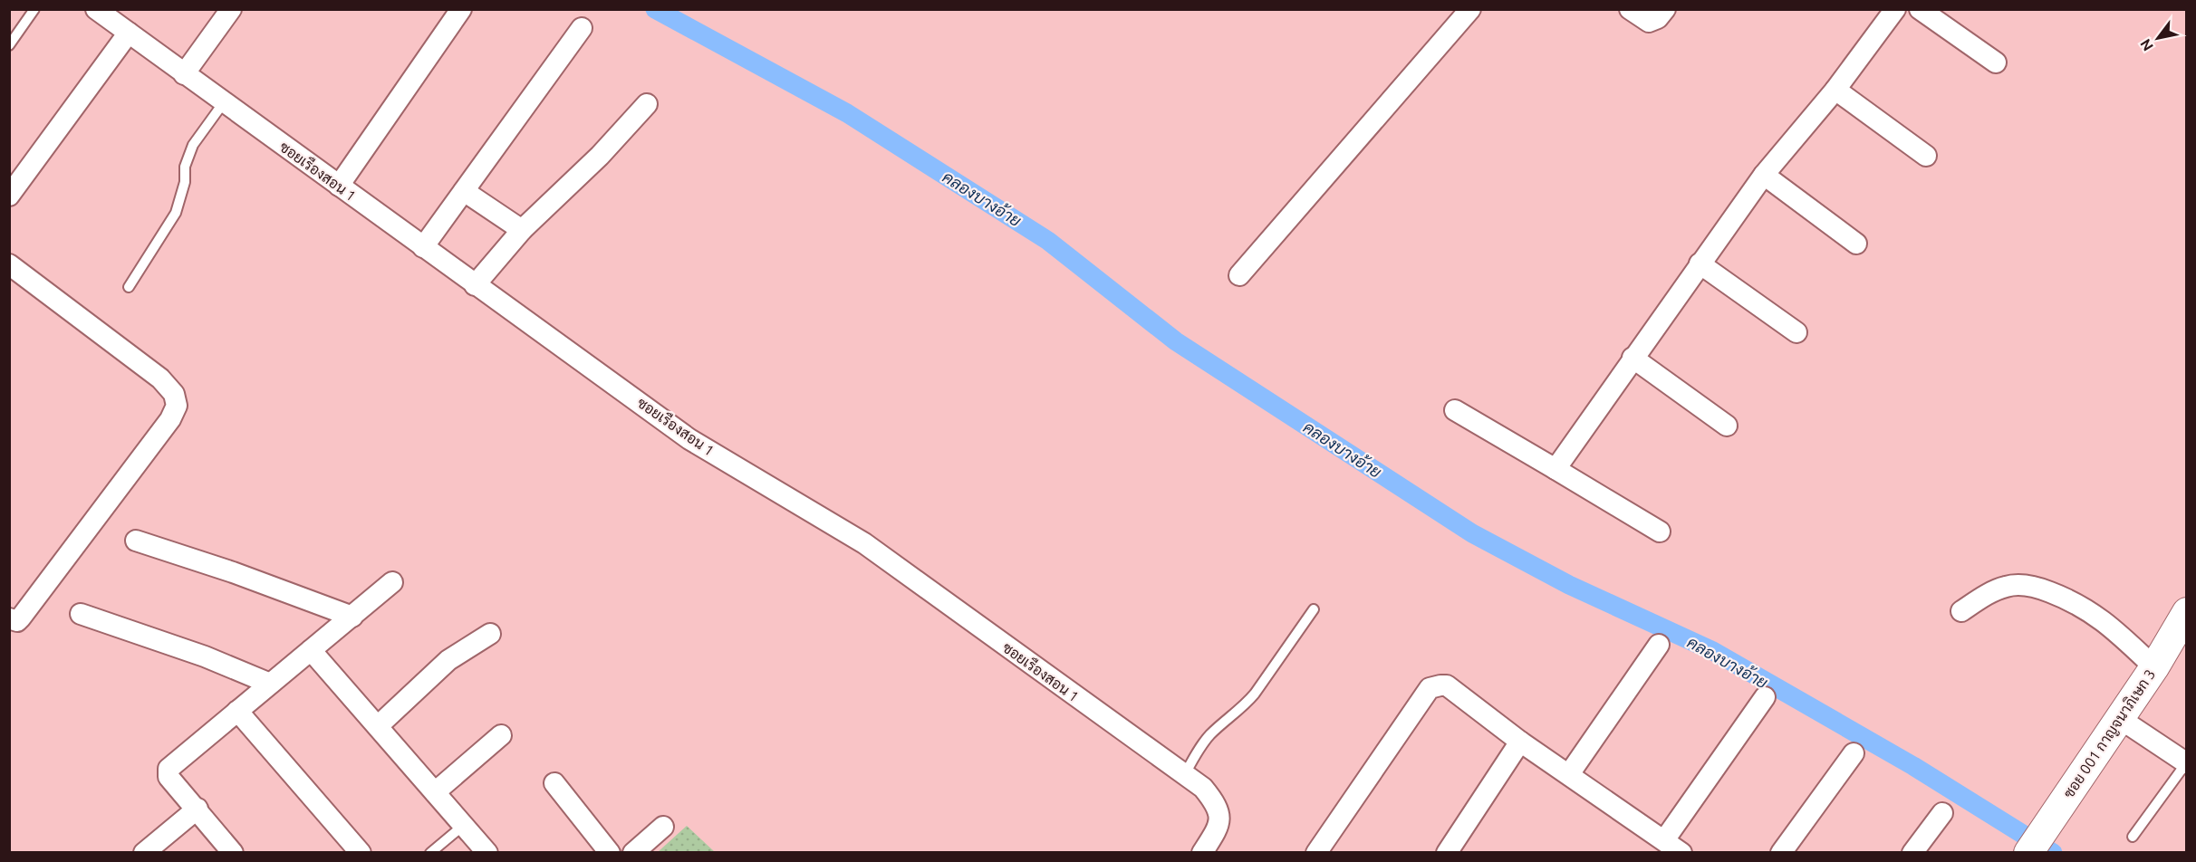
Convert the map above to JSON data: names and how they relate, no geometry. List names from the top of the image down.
{
  "streets": {
    "street": ["ซอยเรืองสอน 1", "ซอย 001 กาญจนาภิเษก 3"]
  },
  "water": ["คลองบางอ้าย"],
  "north": "bottom left"
}
